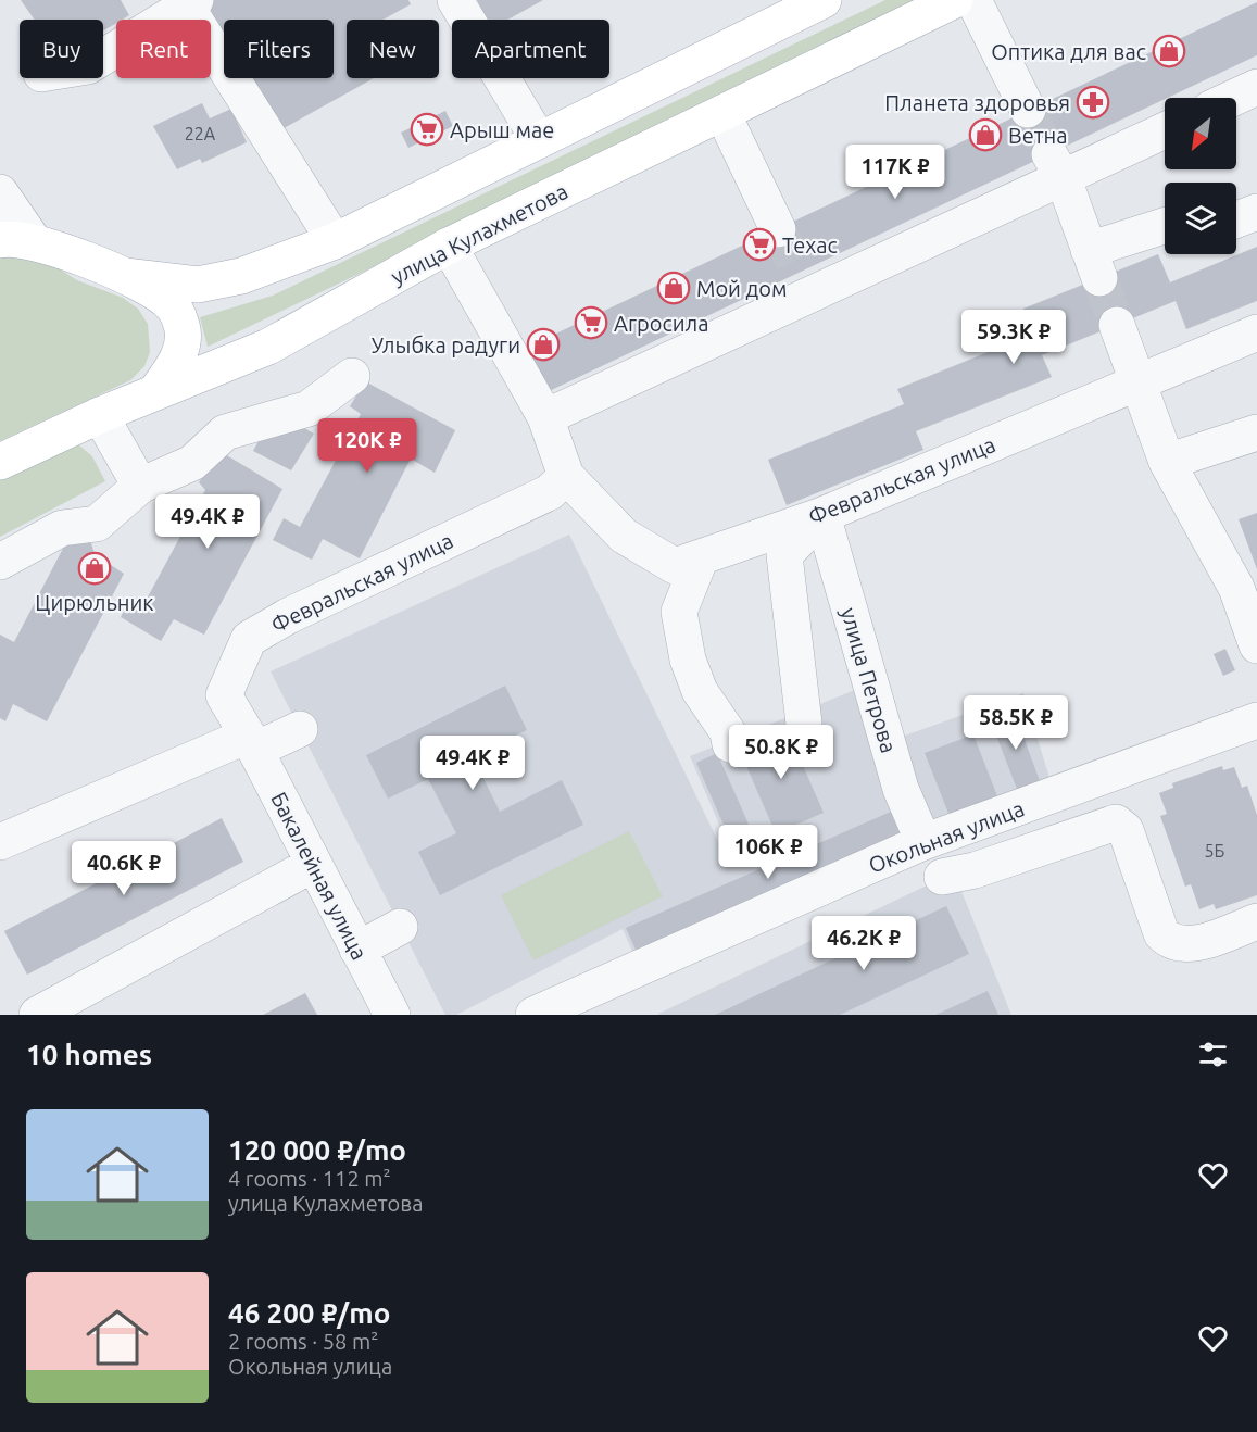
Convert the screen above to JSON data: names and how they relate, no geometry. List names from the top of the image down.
{
  "streets": {
    "main road": ["улица Кулахметова"],
    "street": [
      "Февральская улица",
      "улица Петрова",
      "Окольная улица",
      "Бакалейная улица"
    ]
  },
  "crossings": [
    ["улица Кулахметова", "Февральская улица"],
    ["Февральская улица", "улица Петрова"],
    ["Февральская улица", "Бакалейная улица"],
    ["улица Петрова", "Окольная улица"]
  ],
  "places": {
    "shop": [
      "Оптика для вас",
      "Ветна",
      "Мой дом",
      "Улыбка радуги",
      "Цирюльник"
    ],
    "pharmacy": ["Планета здоровья"],
    "supermarket": ["Арыш мае", "Техас", "Агросила"]
  },
  "house_numbers": ["22А", "5Б"],
  "north": "bottom left",
  "page": {
    "chip": [
      "Buy",
      "Rent",
      "Filters",
      "New",
      "Apartment"
    ],
    "price": [
      "117K ₽",
      "59.3K ₽",
      "120K ₽",
      "49.4K ₽",
      "58.5K ₽",
      "50.8K ₽",
      "49.4K ₽",
      "106K ₽",
      "40.6K ₽",
      "46.2K ₽"
    ],
    "heading": "10 homes",
    "list": [
      {
        "name": "120 000 ₽/mo",
        "note": "4 rooms · 112 m² · улица Кулахметова"
      },
      {
        "name": "46 200 ₽/mo",
        "note": "2 rooms · 58 m² · Окольная улица"
      }
    ]
  }
}
